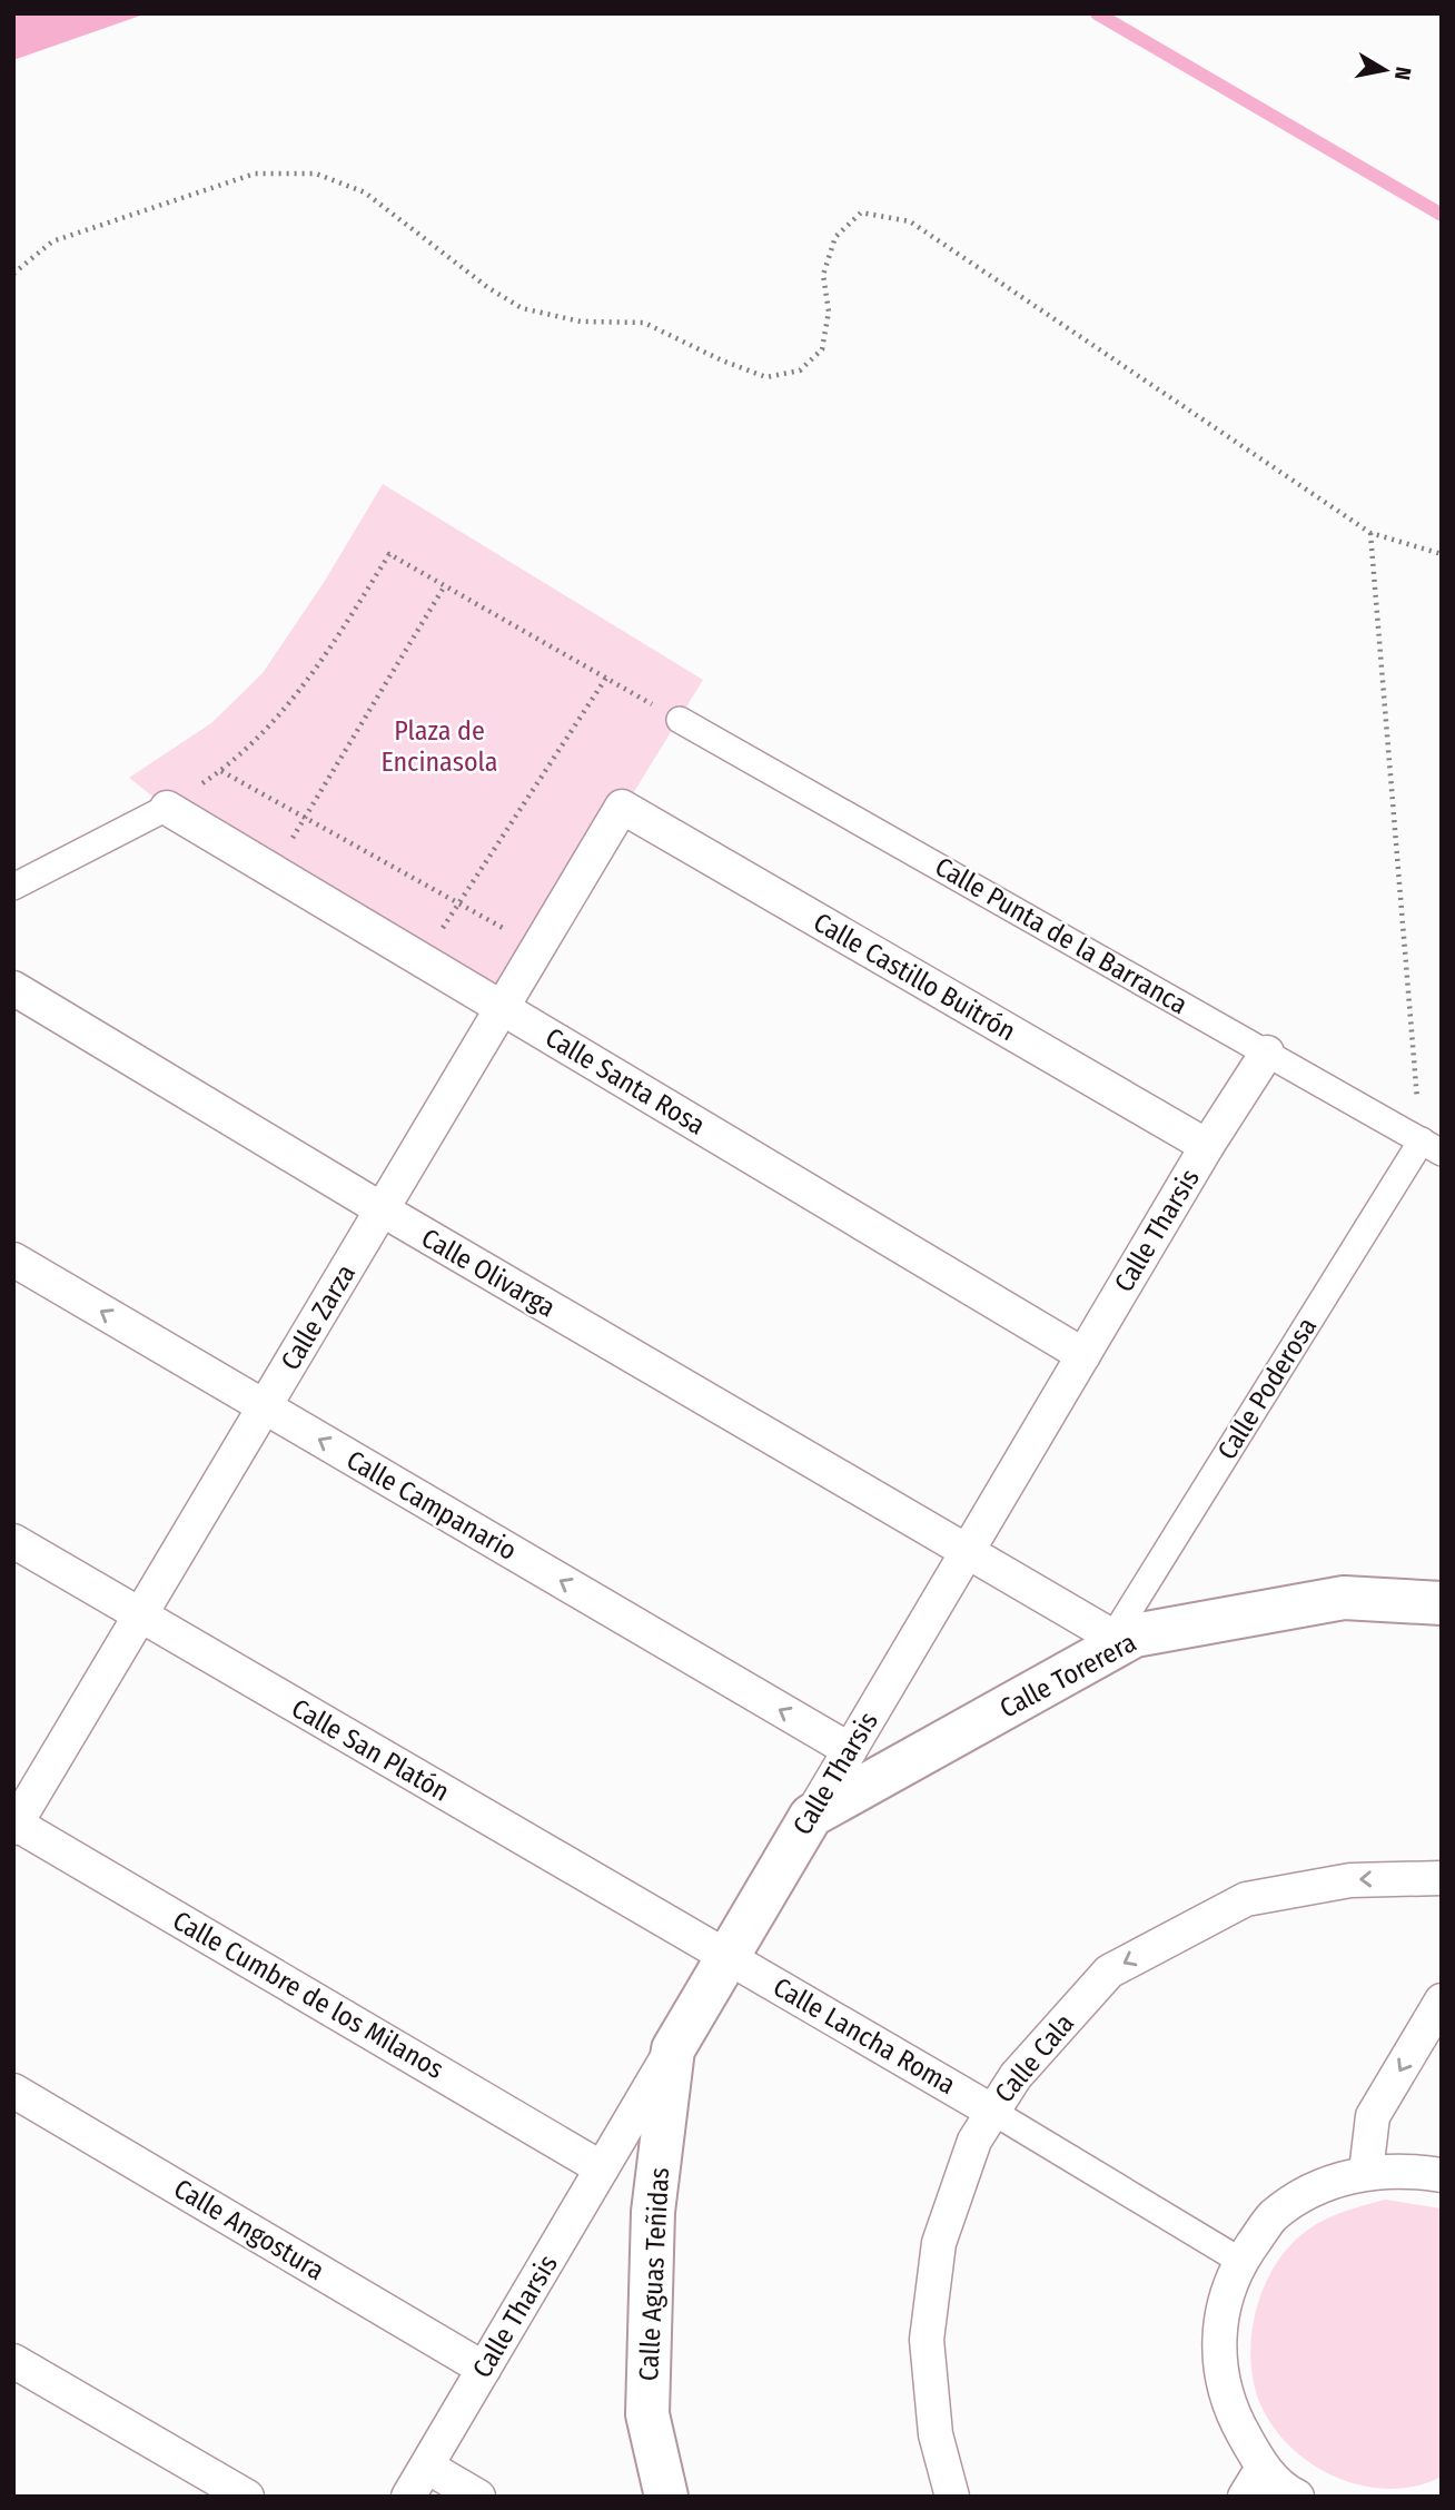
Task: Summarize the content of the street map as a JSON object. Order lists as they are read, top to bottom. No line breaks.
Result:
{"streets":{"street":["Calle Punta de la Barranca","Calle Castillo Buitrón","Calle Santa Rosa","Calle Tharsis","Calle Olivarga","Calle Zarza","Calle Poderosa","Calle Campanario","Calle Torerera","Calle San Platón","Calle Cumbre de los Milanos","Calle Lancha Roma","Calle Cala","Calle Angostura","Calle Aguas Teñidas"]},"crossings":[["Calle Punta de la Barranca","Calle Tharsis"],["Calle Punta de la Barranca","Calle Poderosa"],["Calle Castillo Buitrón","Calle Tharsis"],["Calle Castillo Buitrón","Calle Zarza"],["Calle Santa Rosa","Calle Tharsis"],["Calle Santa Rosa","Calle Zarza"],["Calle Tharsis","Calle Olivarga"],["Calle Tharsis","Calle Campanario"],["Calle Tharsis","Calle Torerera"],["Calle Tharsis","Calle San Platón"],["Calle Tharsis","Calle Cumbre de los Milanos"],["Calle Tharsis","Calle Lancha Roma"],["Calle Tharsis","Calle Angostura"],["Calle Tharsis","Calle Aguas Teñidas"],["Calle Olivarga","Calle Zarza"],["Calle Olivarga","Calle Poderosa"],["Calle Olivarga","Calle Torerera"],["Calle Zarza","Calle Campanario"],["Calle Zarza","Calle San Platón"],["Calle Zarza","Calle Cumbre de los Milanos"],["Calle Poderosa","Calle Torerera"],["Calle San Platón","Calle Lancha Roma"],["Calle Lancha Roma","Calle Cala"]],"one_way":["Calle Campanario","Calle Cala"],"parks":["Plaza de Encinasola"],"north":"right"}
